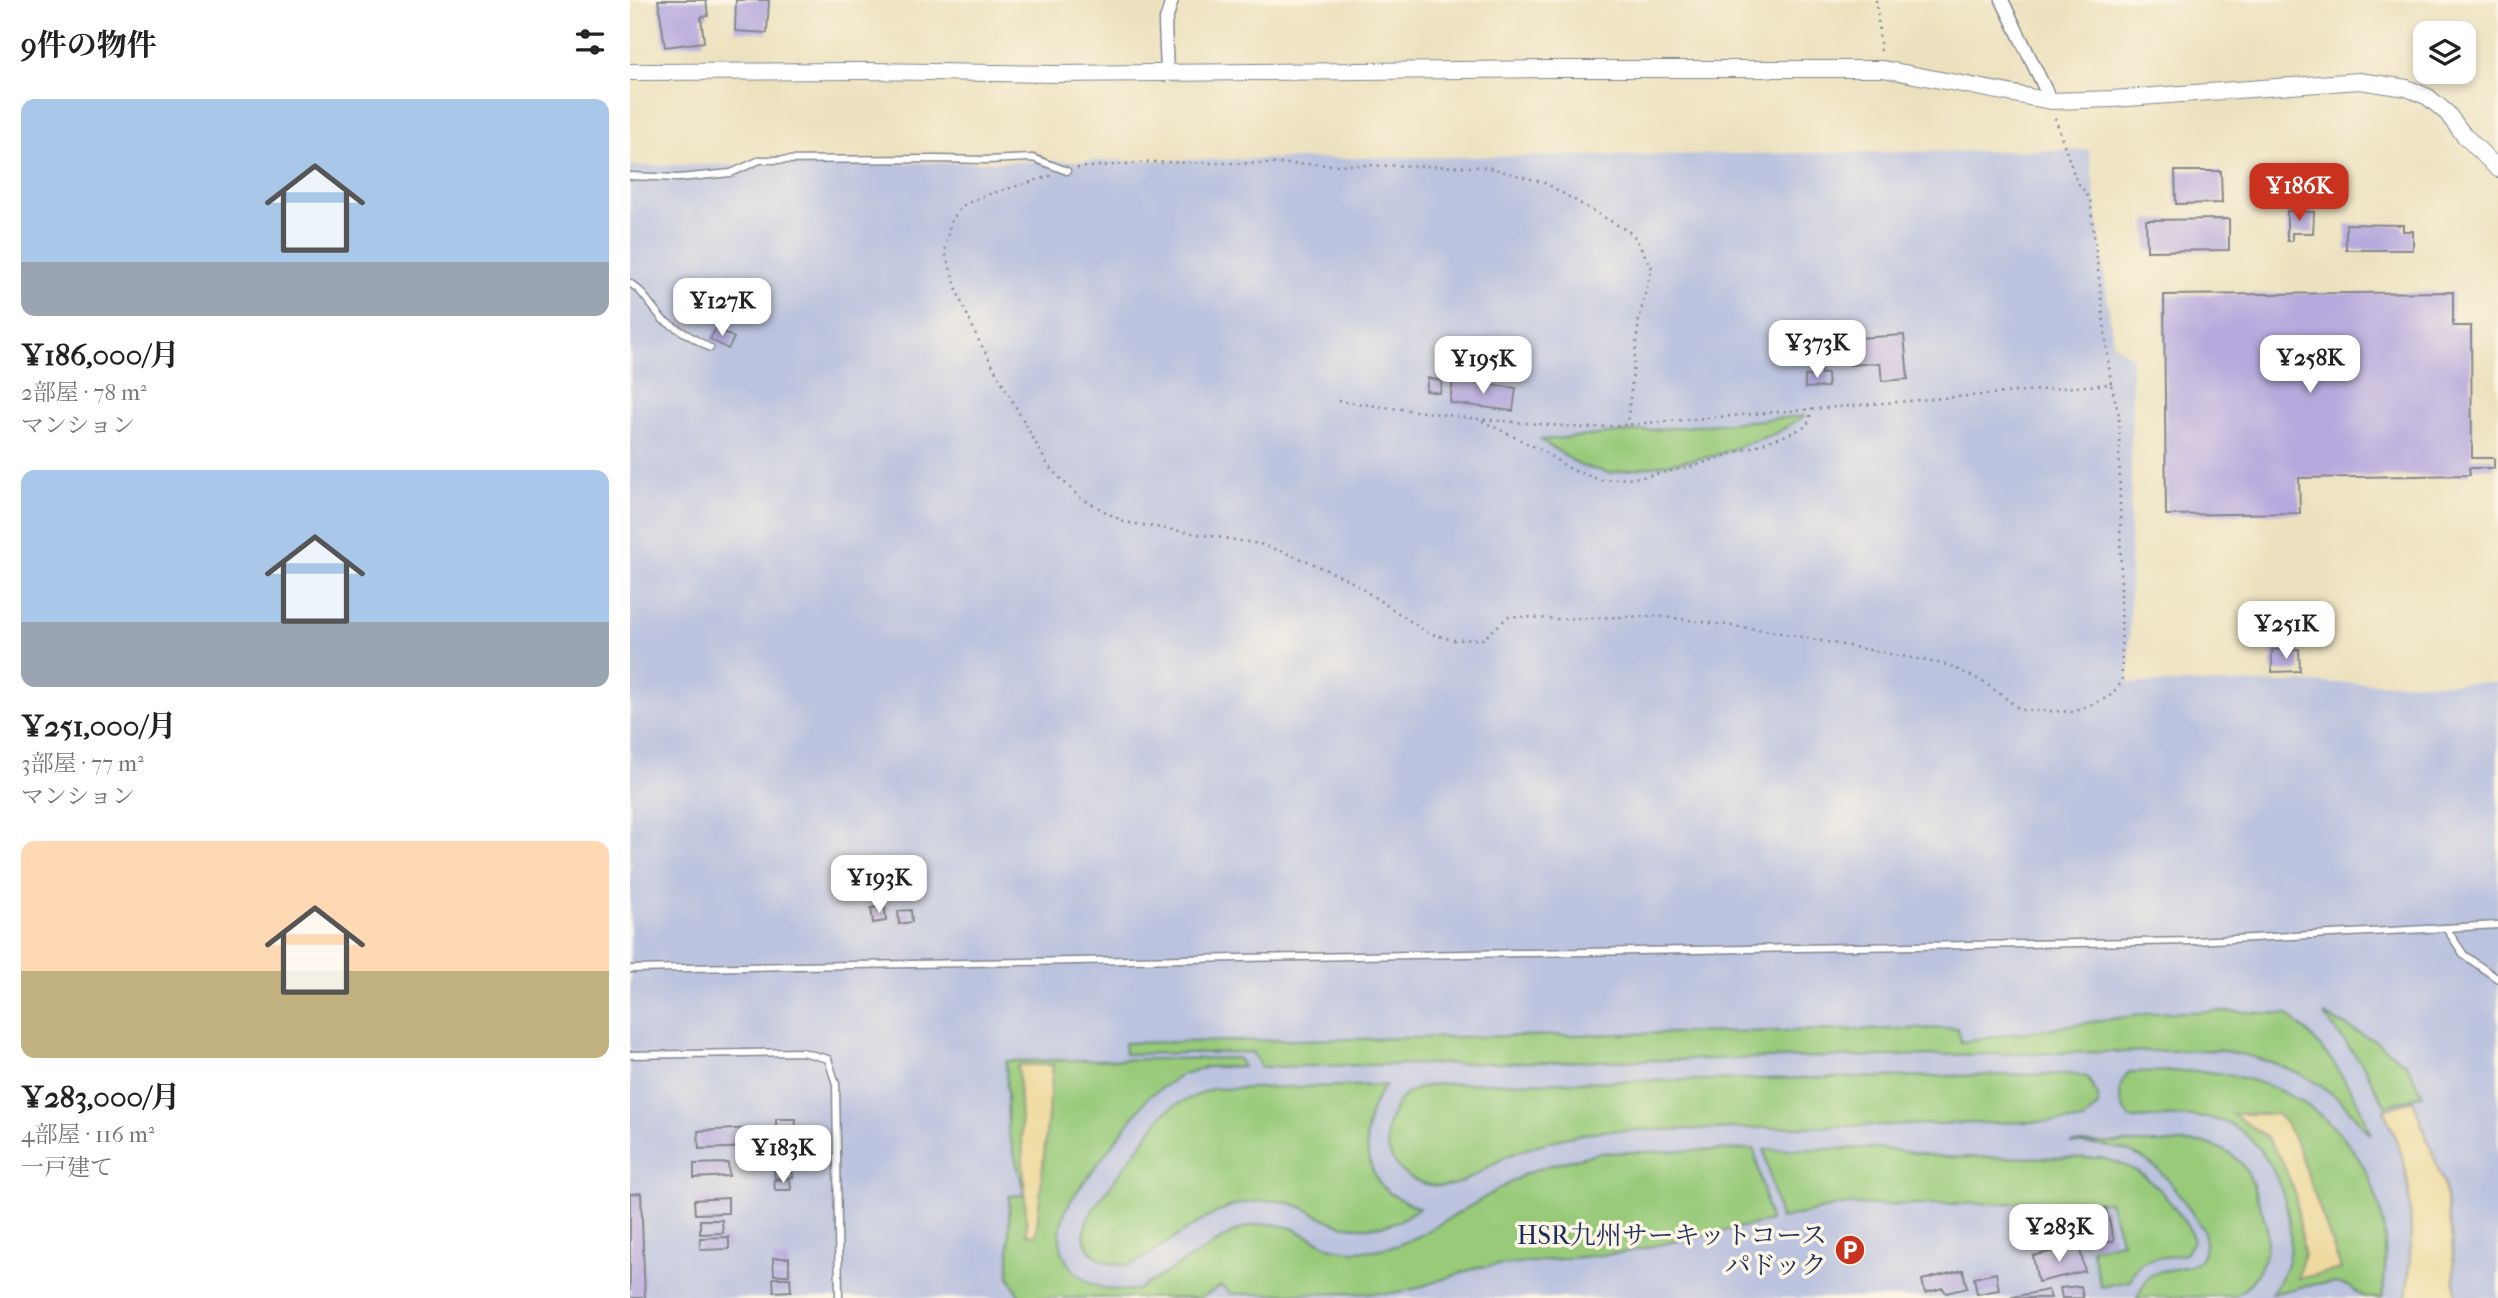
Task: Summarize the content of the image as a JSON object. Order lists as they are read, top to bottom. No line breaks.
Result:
{"places":{"parking":["HSR九州サーキットコース パドック"]},"page":{"heading":"9件の物件","list":[{"name":"¥186,000/月","note":"2部屋 · 78 m² · マンション"},{"name":"¥251,000/月","note":"3部屋 · 77 m² · マンション"},{"name":"¥283,000/月","note":"4部屋 · 116 m² · 一戸建て"}],"price":["¥186K","¥127K","¥373K","¥258K","¥195K","¥251K","¥193K","¥183K","¥283K"]}}
